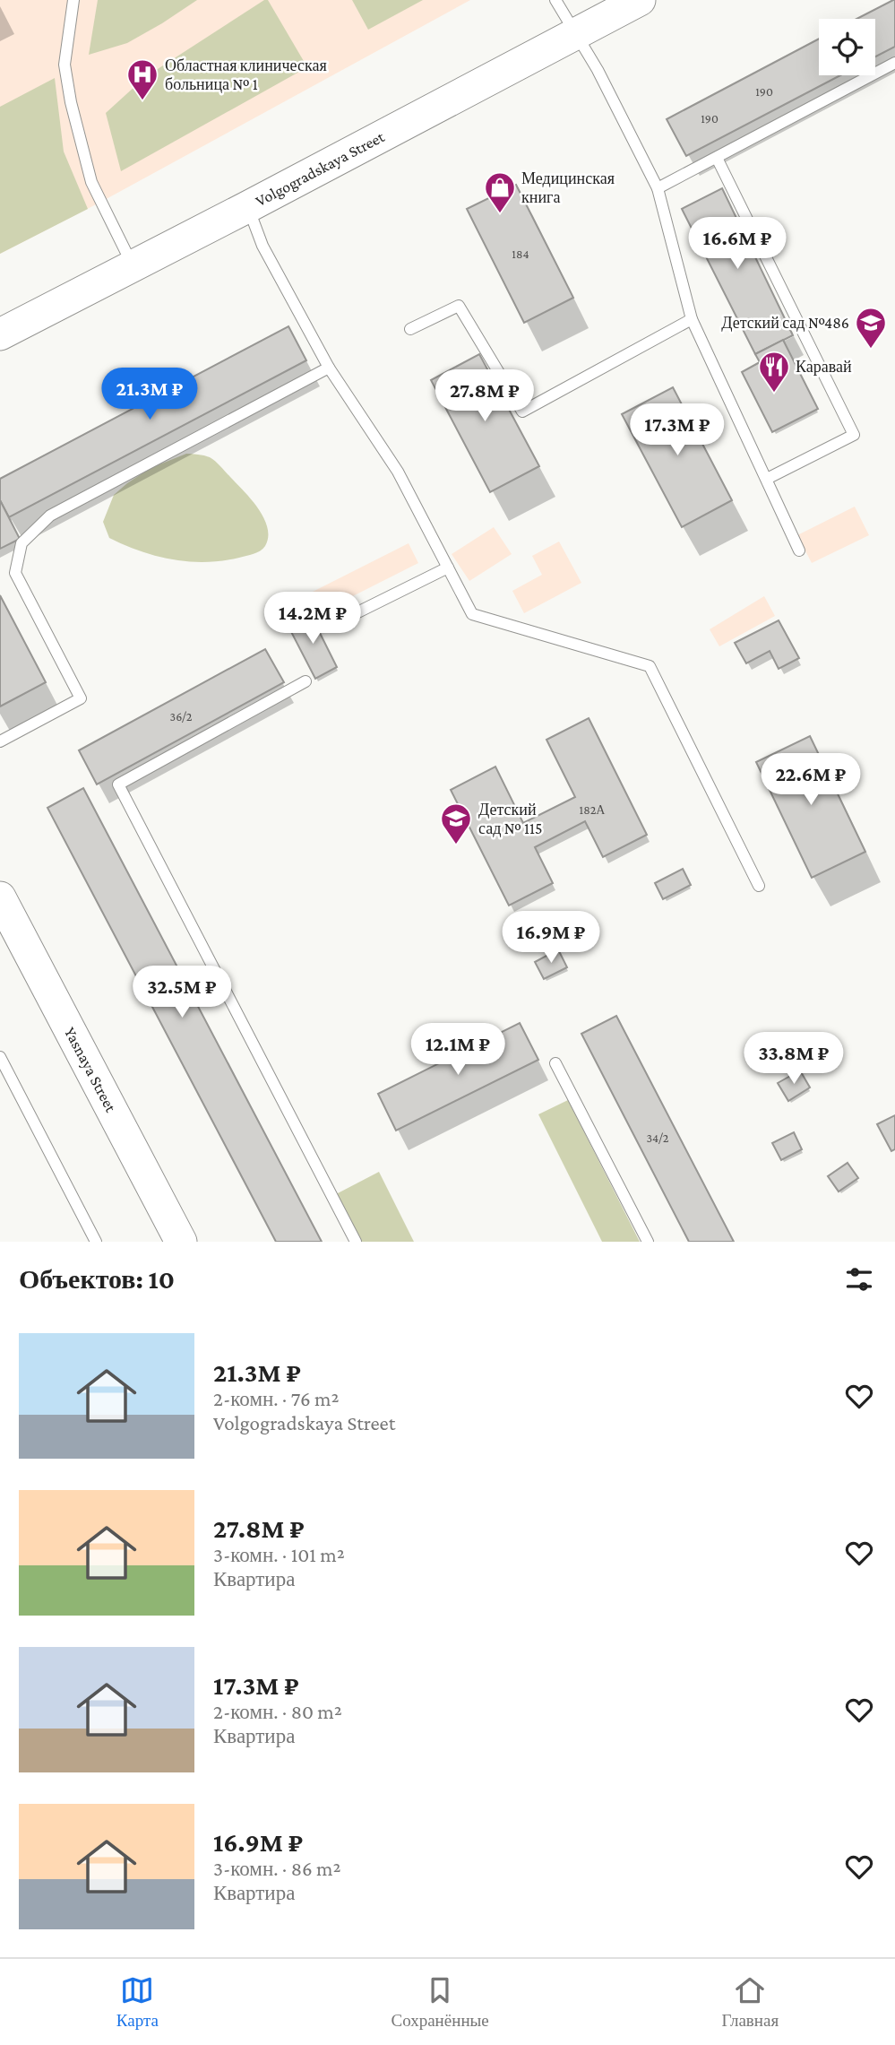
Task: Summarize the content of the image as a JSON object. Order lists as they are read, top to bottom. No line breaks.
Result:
{"streets":{"street":["Volgogradskaya Street","Yasnaya Street"]},"places":{"hospital":["Областная клиническая больница № 1"],"shop":["Медицинская книга"],"school or university":["Детский сад №486","Детский сад № 115"],"restaurant":["Каравай"]},"house_numbers":["190","190","184","36/2","182А","34/2"],"page":{"price":["16.6M ₽","21.3M ₽","27.8M ₽","17.3M ₽","14.2M ₽","22.6M ₽","16.9M ₽","32.5M ₽","12.1M ₽","33.8M ₽"],"heading":"Объектов: 10","list":[{"name":"21.3M ₽","note":"2-комн. · 76 m² · Volgogradskaya Street"},{"name":"27.8M ₽","note":"3-комн. · 101 m² · Квартира"},{"name":"17.3M ₽","note":"2-комн. · 80 m² · Квартира"},{"name":"16.9M ₽","note":"3-комн. · 86 m² · Квартира"}],"tabs":["Карта","Сохранённые","Главная"]}}
